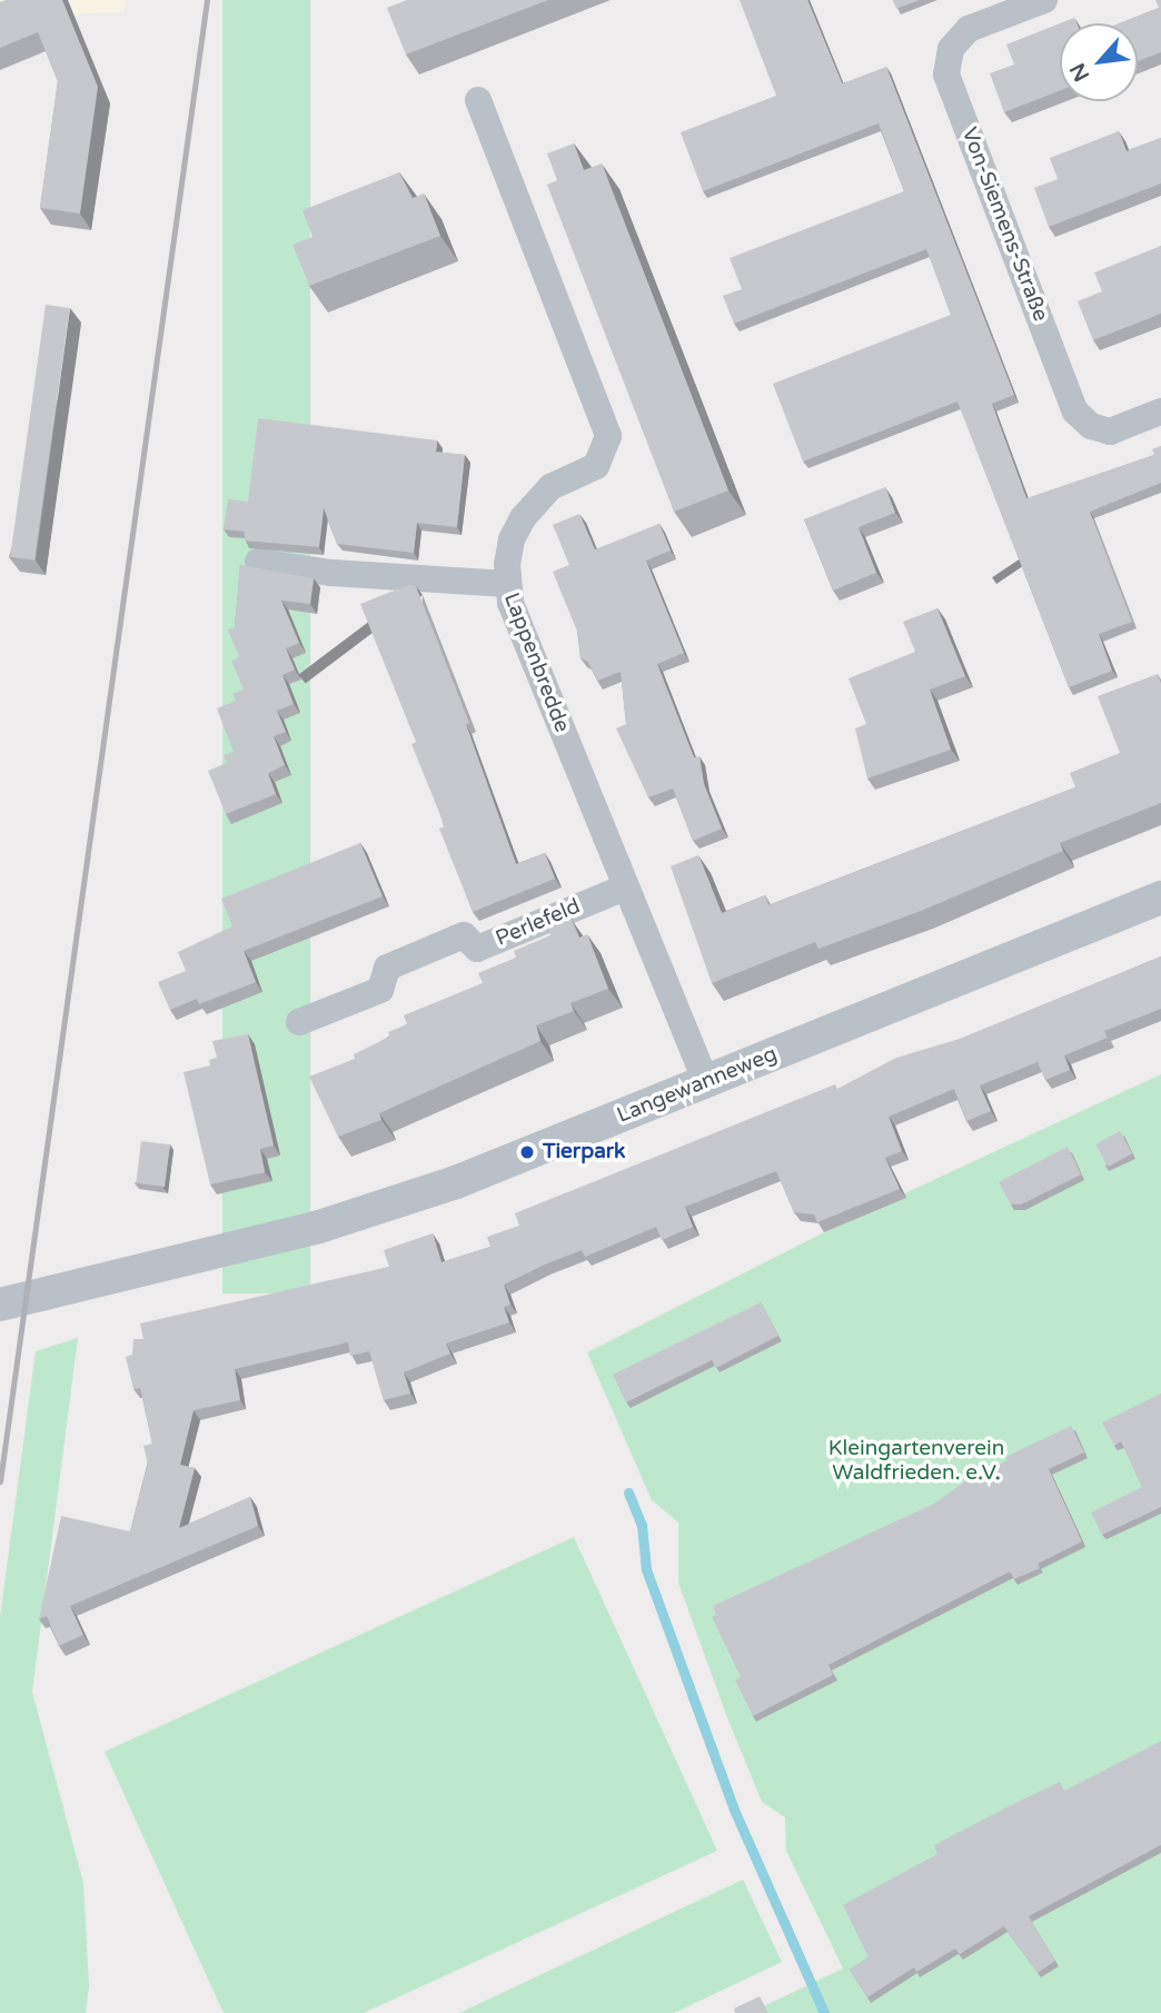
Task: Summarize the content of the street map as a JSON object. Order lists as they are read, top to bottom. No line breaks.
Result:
{"streets":{"street":["Von-Siemens-Straße","Lappenbredde","Perlefeld","Langewanneweg"]},"crossings":[["Lappenbredde","Perlefeld"],["Lappenbredde","Langewanneweg"]],"parks":["Kleingartenverein Waldfrieden. e.V."],"places":["Tierpark"],"north":"bottom left"}
